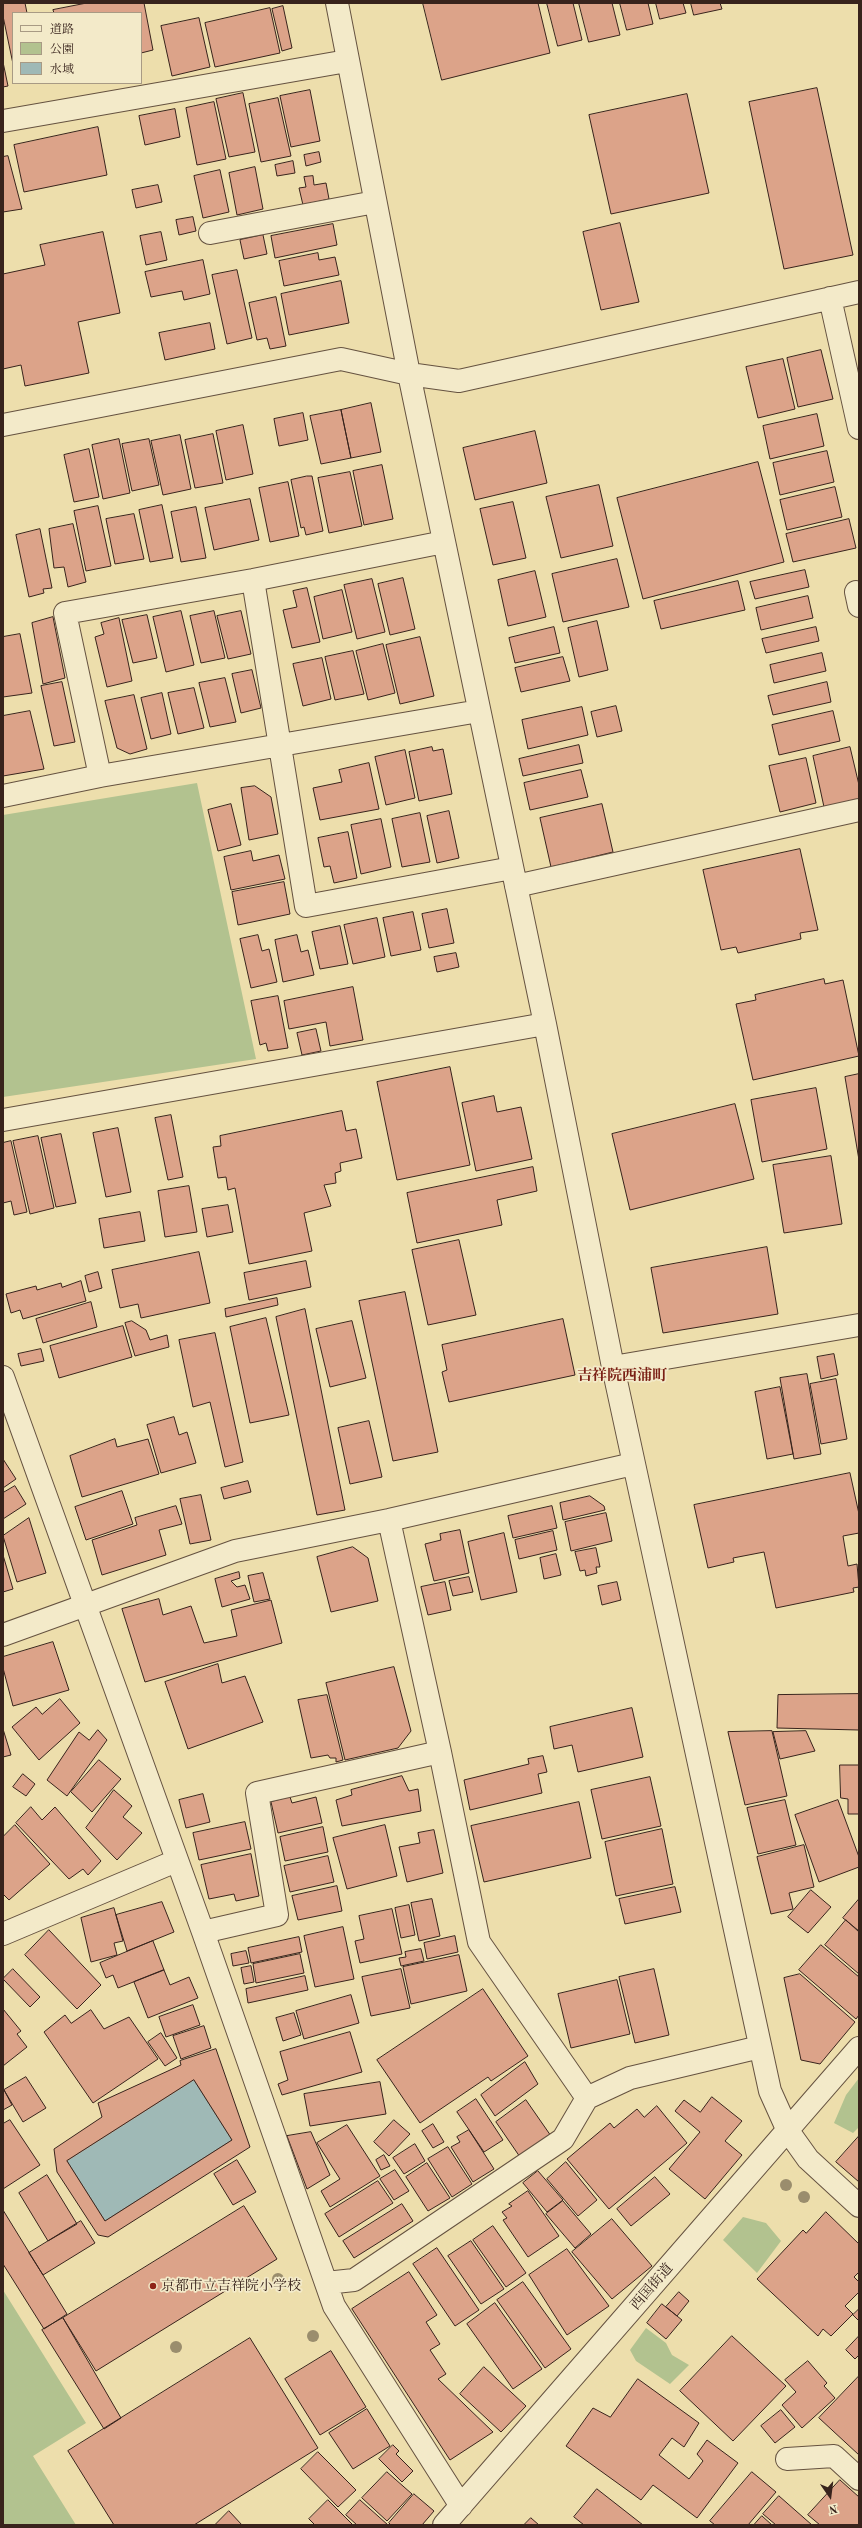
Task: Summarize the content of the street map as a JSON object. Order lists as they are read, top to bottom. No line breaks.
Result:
{"streets":{"street":["西国街道"]},"districts":["吉祥院西浦町"],"places":["京都市立吉祥院小学校"],"legend":["道路","公園","水域"],"north":"bottom"}
